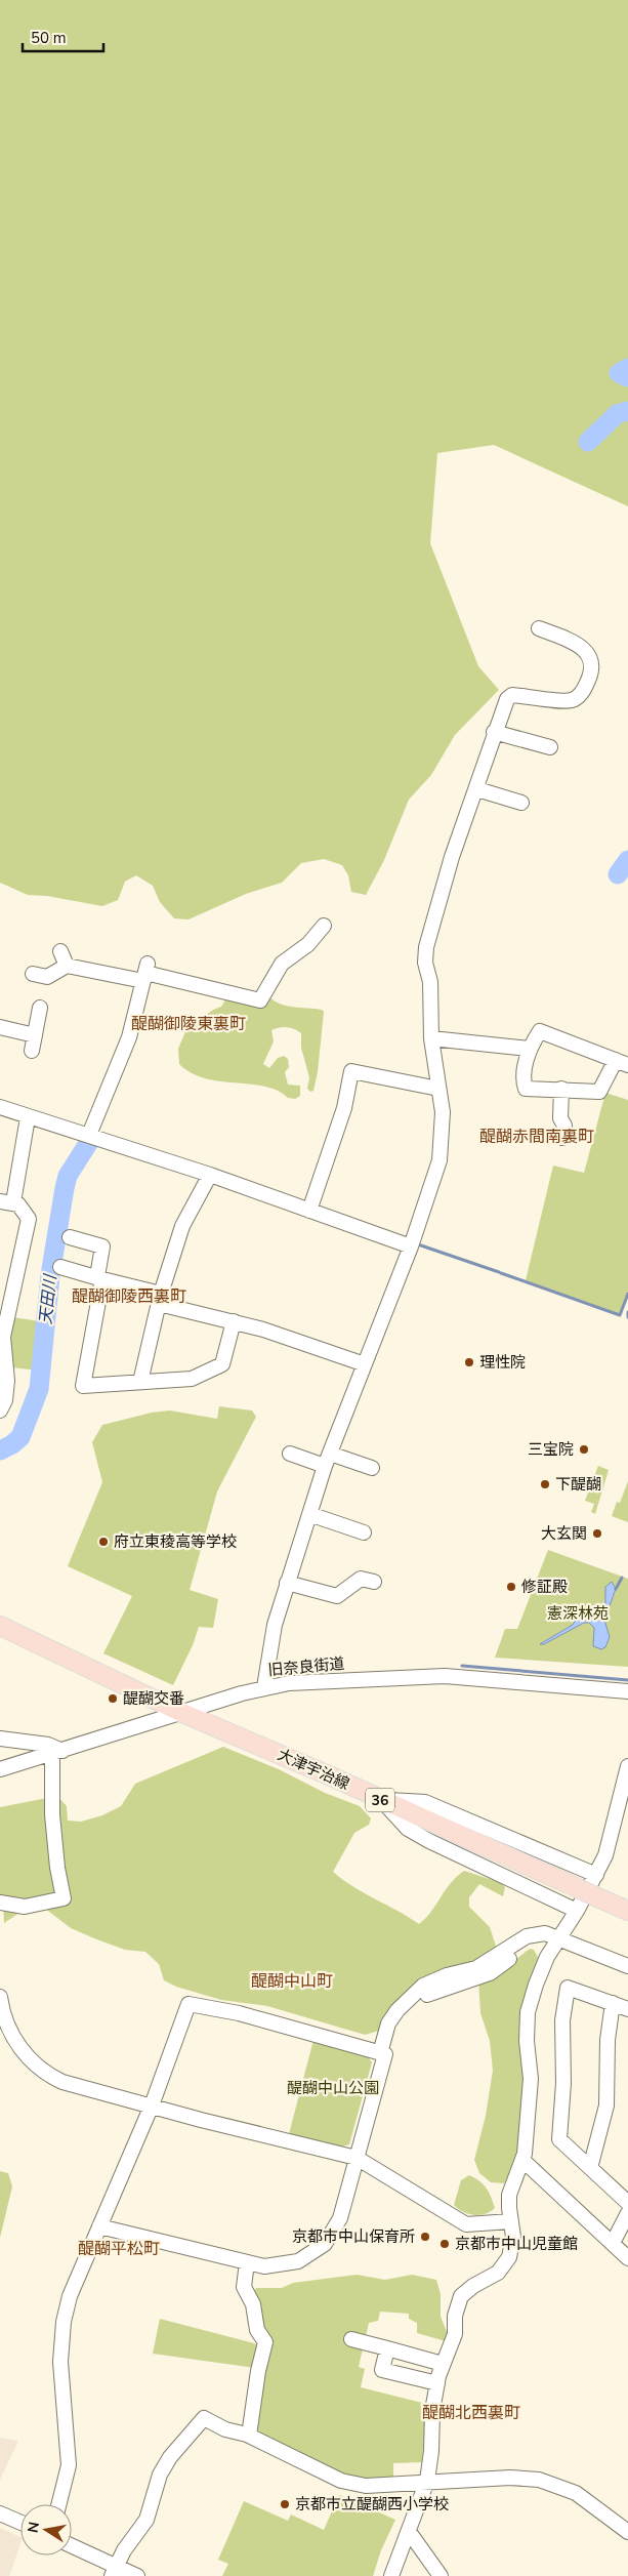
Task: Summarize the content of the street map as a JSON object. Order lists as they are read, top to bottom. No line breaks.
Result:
{"streets":{"main road":["大津宇治線","36"],"street":["旧奈良街道"]},"crossings":[["旧奈良街道","大津宇治線"]],"districts":["醍醐御陵東裏町","醍醐赤間南裏町","醍醐御陵西裏町","醍醐中山町","醍醐平松町","醍醐北西裏町"],"water":["天田川"],"parks":["憲深林苑","醍醐中山公園"],"places":["理性院","三宝院","下醍醐","大玄関","府立東稜高等学校","修証殿","醍醐交番","京都市中山保育所","京都市中山児童館","京都市立醍醐西小学校"],"scale_bar":"50 m","north":"left"}
